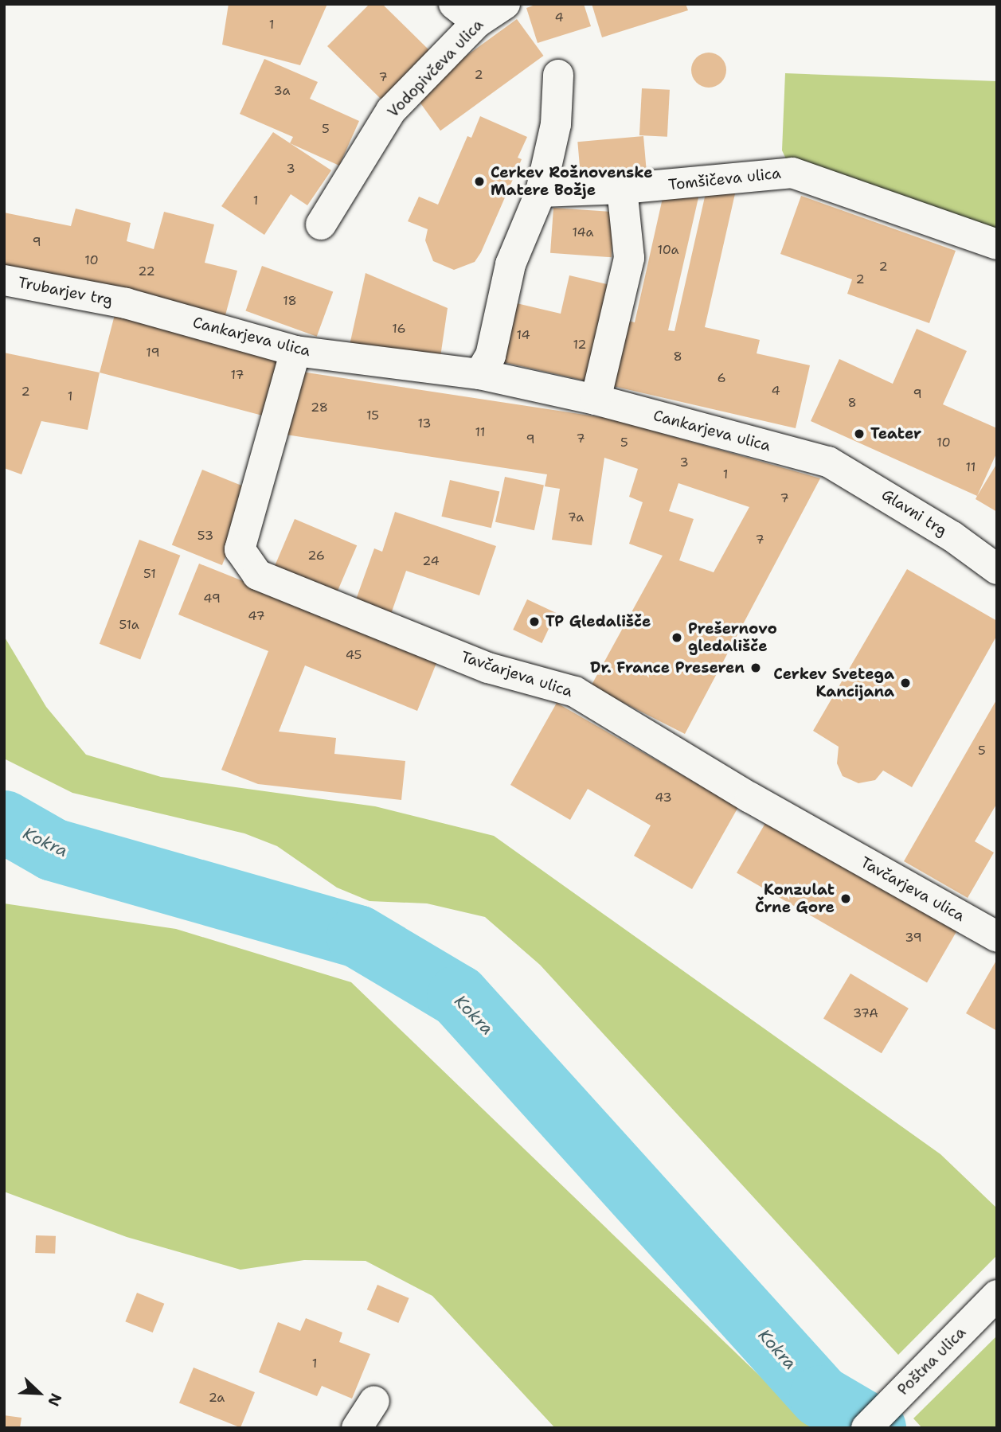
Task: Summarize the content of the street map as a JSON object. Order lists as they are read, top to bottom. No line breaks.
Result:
{"streets":{"street":["Vodopivčeva ulica","Tomšičeva ulica","Trubarjev trg","Cankarjeva ulica","Glavni trg","Tavčarjeva ulica","Poštna ulica"]},"crossings":[["Trubarjev trg","Cankarjeva ulica"],["Cankarjeva ulica","Glavni trg"],["Cankarjeva ulica","Tavčarjeva ulica"]],"water":["Kokra"],"places":["Cerkev Rožnovenske Matere Božje","Teater","TP Gledališče","Prešernovo gledališče","Dr. France Preseren","Cerkev Svetega Kancijana","Konzulat Črne Gore"],"house_numbers":["4","1","2","7","3a","5","3","1","14a","9","10a","10","2","22","2","18","16","14","12","19","8","17","6","4","2","9","1","8","28","15","13","11","7","9","5","10","3","11","1","7","7a","53","7","26","24","51","49","47","51a","45","5","43","39","37A","1","2a"],"north":"bottom right"}
